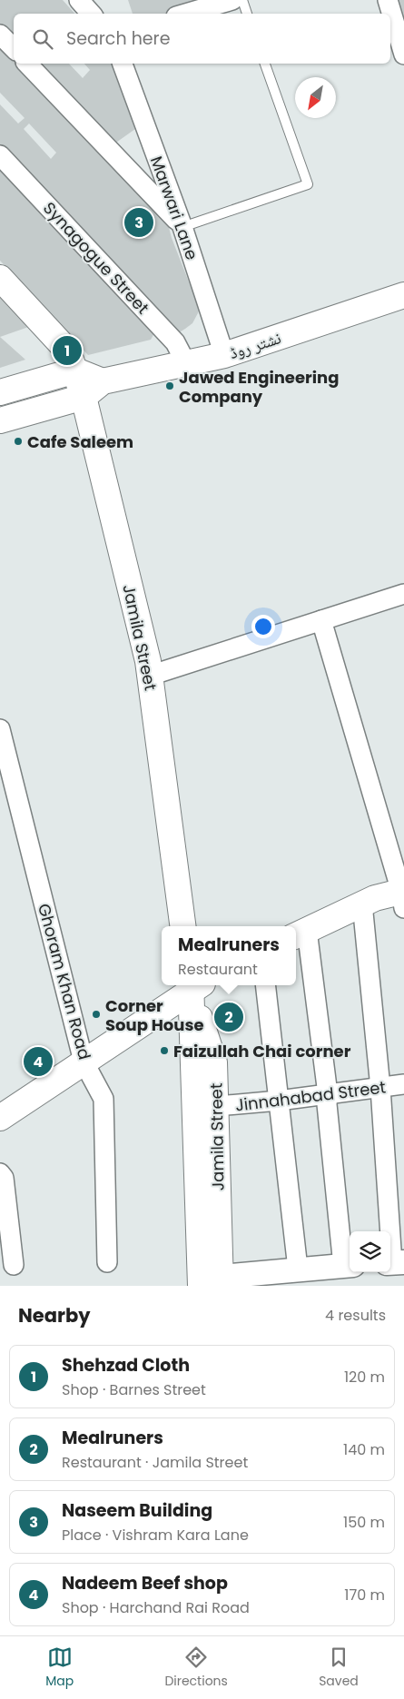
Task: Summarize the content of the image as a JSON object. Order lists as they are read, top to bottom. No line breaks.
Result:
{"streets":{"main road":["نشتر روڈ","Jamila Street"],"street":["Marwari Lane","Synagogue Street","Ghoram Khan Road","Jinnahabad Street"]},"crossings":[["Marwari Lane","نشتر روڈ"],["Synagogue Street","نشتر روڈ"],["نشتر روڈ","Jamila Street"],["Jamila Street","Jinnahabad Street"]],"places":["Jawed Engineering Company","Cafe Saleem","Corner Soup House","Faizullah Chai corner"],"north":"bottom left","page":{"search":"Search here","pins":["3","1","2","4"],"popup":["Mealruners","Restaurant"],"heading":["Nearby","4 results"],"list":[{"mark":"1","name":"Shehzad Cloth","note":"Shop · Barnes Street","value":"120 m"},{"mark":"2","name":"Mealruners","note":"Restaurant · Jamila Street","value":"140 m"},{"mark":"3","name":"Naseem Building","note":"Place · Vishram Kara Lane","value":"150 m"},{"mark":"4","name":"Nadeem Beef shop","note":"Shop · Harchand Rai Road","value":"170 m"}],"nav":["Map","Directions","Saved"]}}
